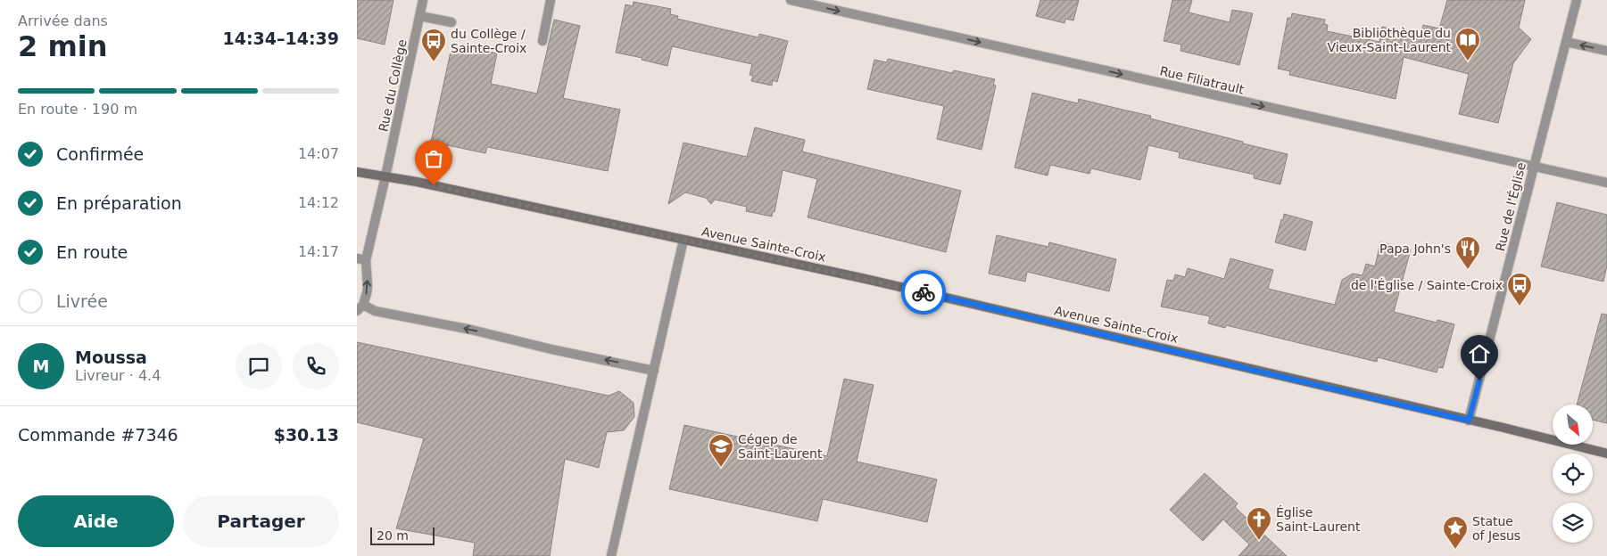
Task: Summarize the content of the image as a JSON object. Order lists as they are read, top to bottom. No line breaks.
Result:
{"streets":{"main road":["Avenue Sainte-Croix"],"street":["Rue Filiatrault","Rue du Collège","Rue de l'Église"]},"crossings":[["Rue Filiatrault","Rue de l'Église"],["Rue du Collège","Avenue Sainte-Croix"],["Rue de l'Église","Avenue Sainte-Croix"]],"one_way":["Rue Filiatrault"],"places":{"library":["Bibliothèque du Vieux-Saint-Laurent"],"bus stop":["du Collège / Sainte-Croix","de l'Église / Sainte-Croix"],"restaurant":["Papa John's"],"school or university":["Cégep de Saint-Laurent"],"church":["Église Saint-Laurent"],"place":["Statue of Jesus"]},"scale_bar":"20 m","north":"bottom right","page":{"heading":["2 min","Arrivée dans","14:34–14:39"],"panel":["Moussa","Livreur · 4.4","Commande #7346","$30.13"],"bar":"En route · 190 m","list":[["Confirmée","14:07"],["En préparation","14:12"],["En route","14:17"],"Livrée"],"round":"M","buttons":["Aide","Partager"],"scale":"20 m"}}
